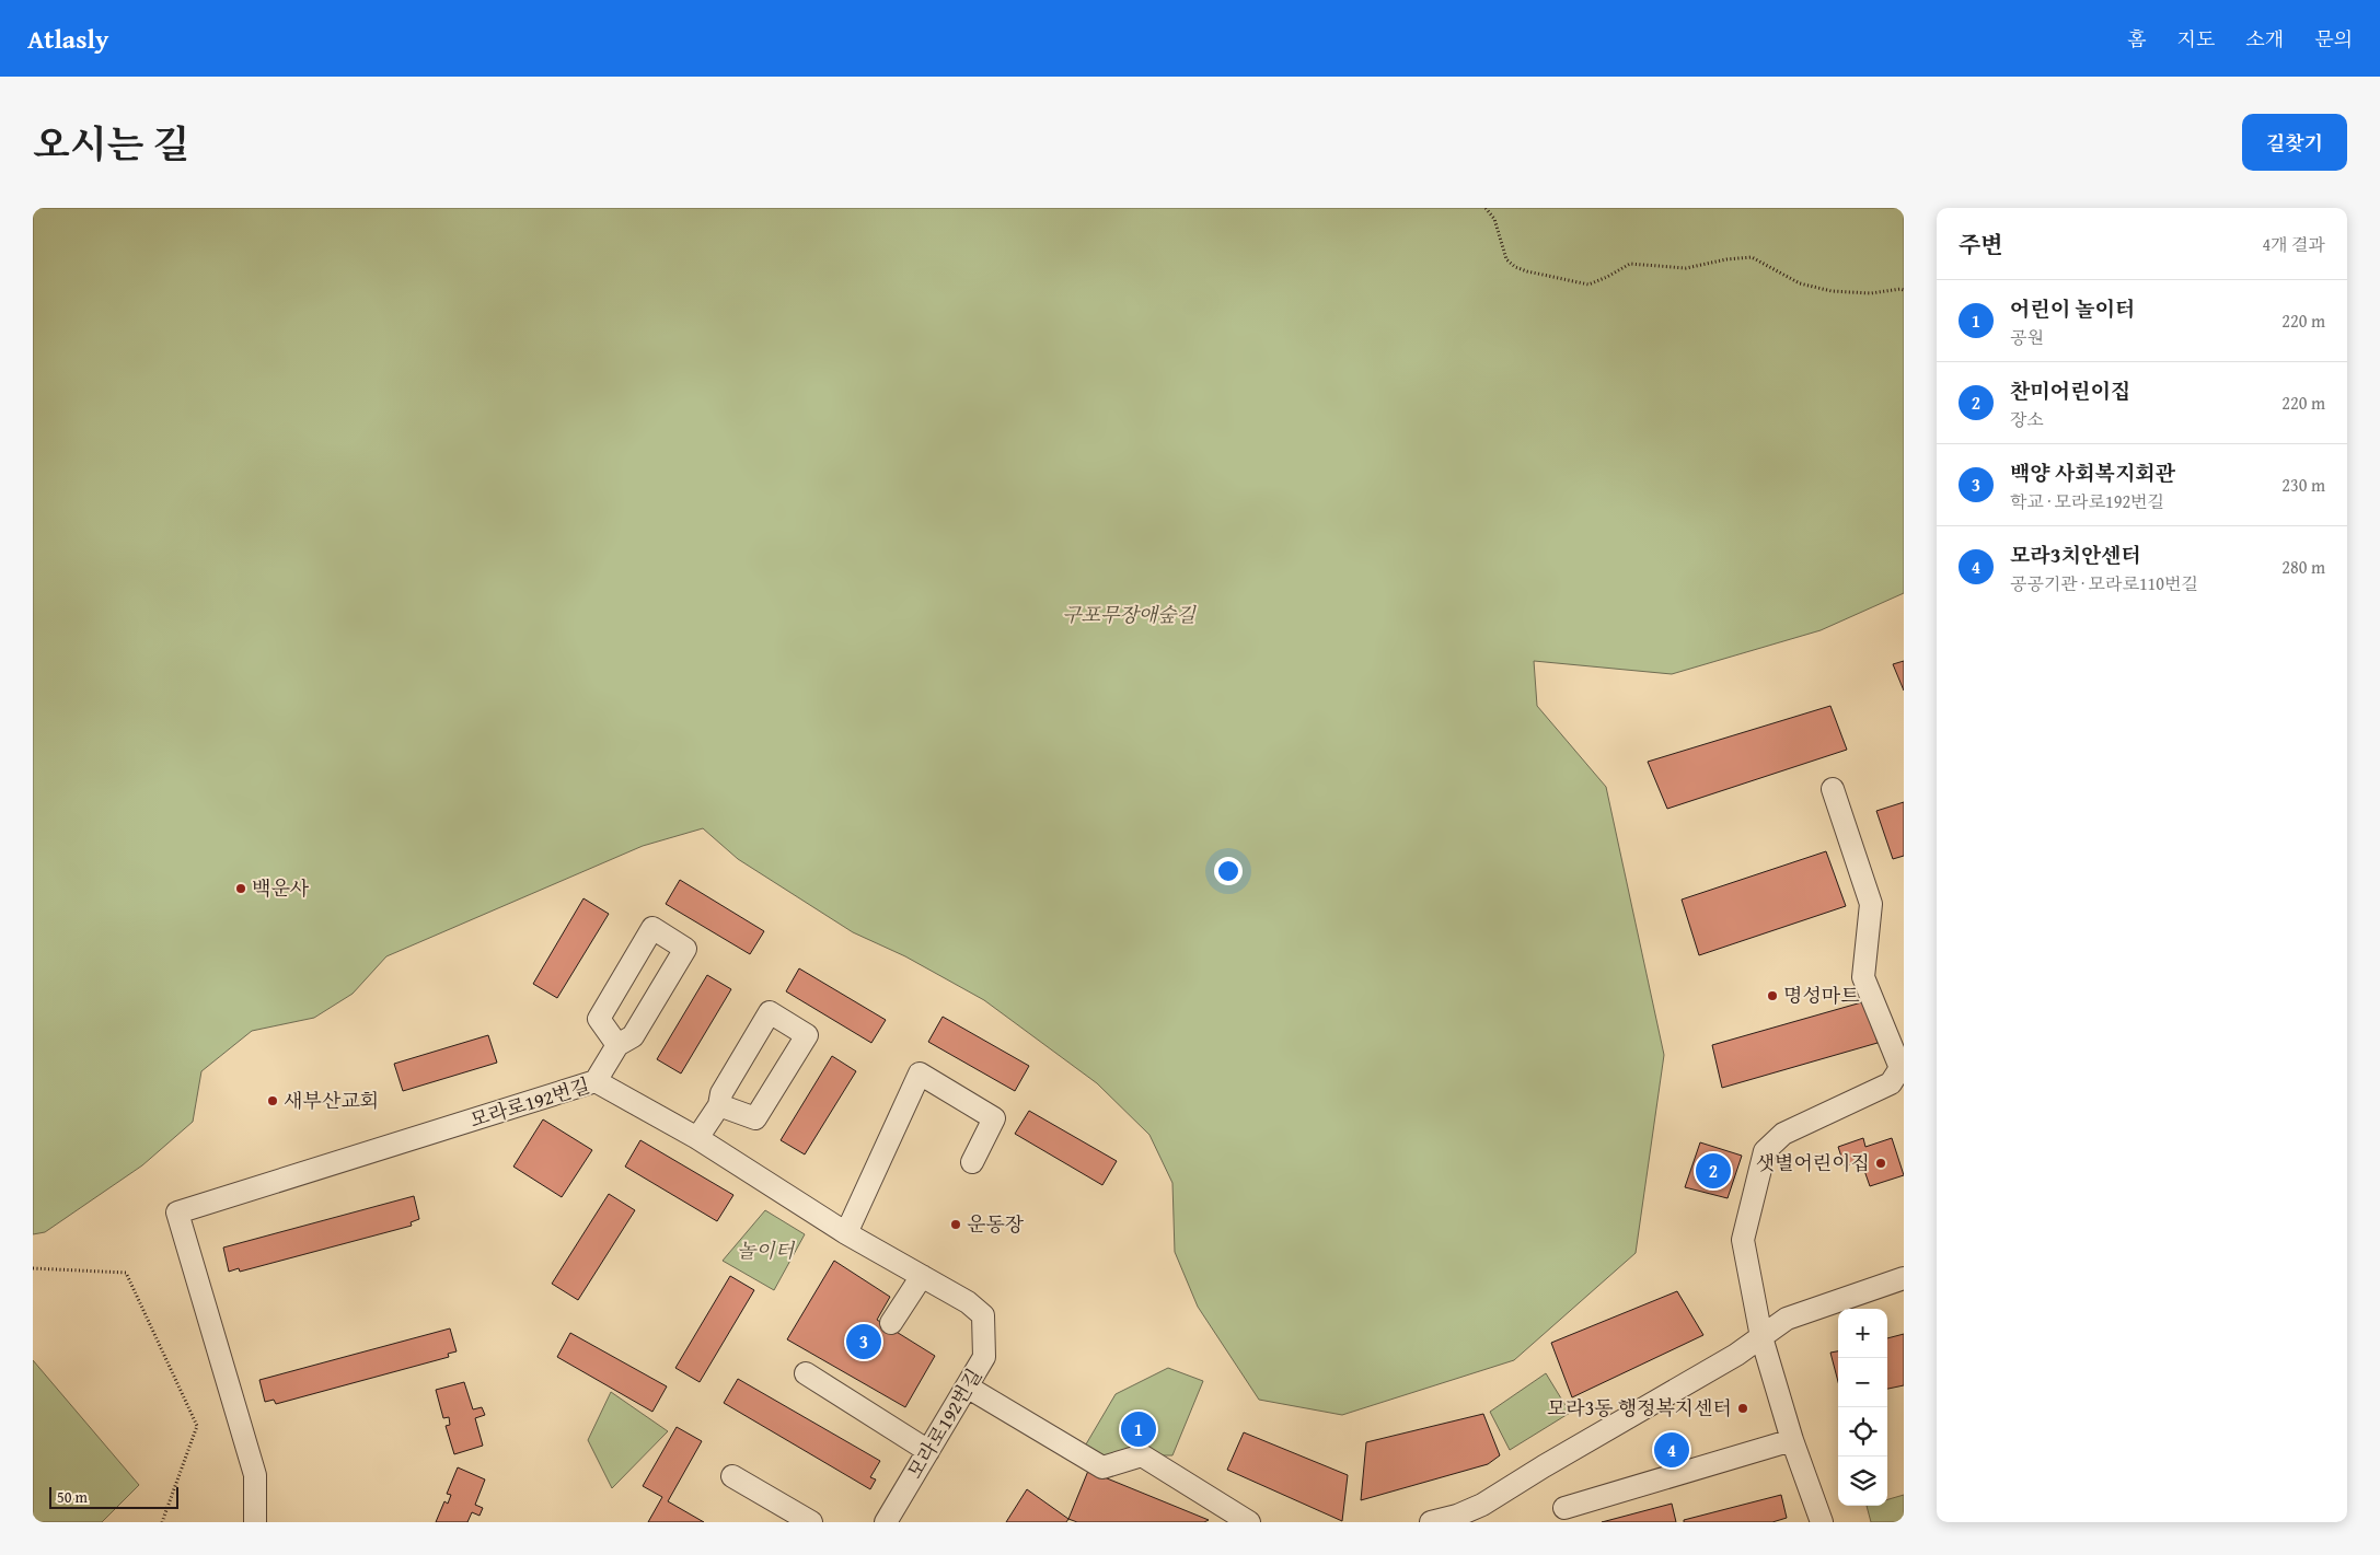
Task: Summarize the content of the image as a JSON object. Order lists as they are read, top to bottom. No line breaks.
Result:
{"streets":{"street":["모라로192번길"]},"parks":["구포무장애숲길","놀이터"],"places":["백운사","명성마트","새부산교회","샛별어린이집","운동장","모라3동 행정복지센터"],"scale_bar":"50 m","page":{"header":"Atlasly","nav":["홈","지도","소개","문의"],"title":"오시는 길","buttons":"길찾기","heading":["주변","4개 결과"],"list":[{"mark":"1","name":"어린이 놀이터","note":"공원","value":"220 m"},{"mark":"2","name":"찬미어린이집","note":"장소","value":"220 m"},{"mark":"3","name":"백양 사회복지회관","note":"학교 · 모라로192번길","value":"230 m"},{"mark":"4","name":"모라3치안센터","note":"공공기관 · 모라로110번길","value":"280 m"}],"pins":["2","3","1","4"],"map_buttons":["+","−"],"scale":"50 m"}}
